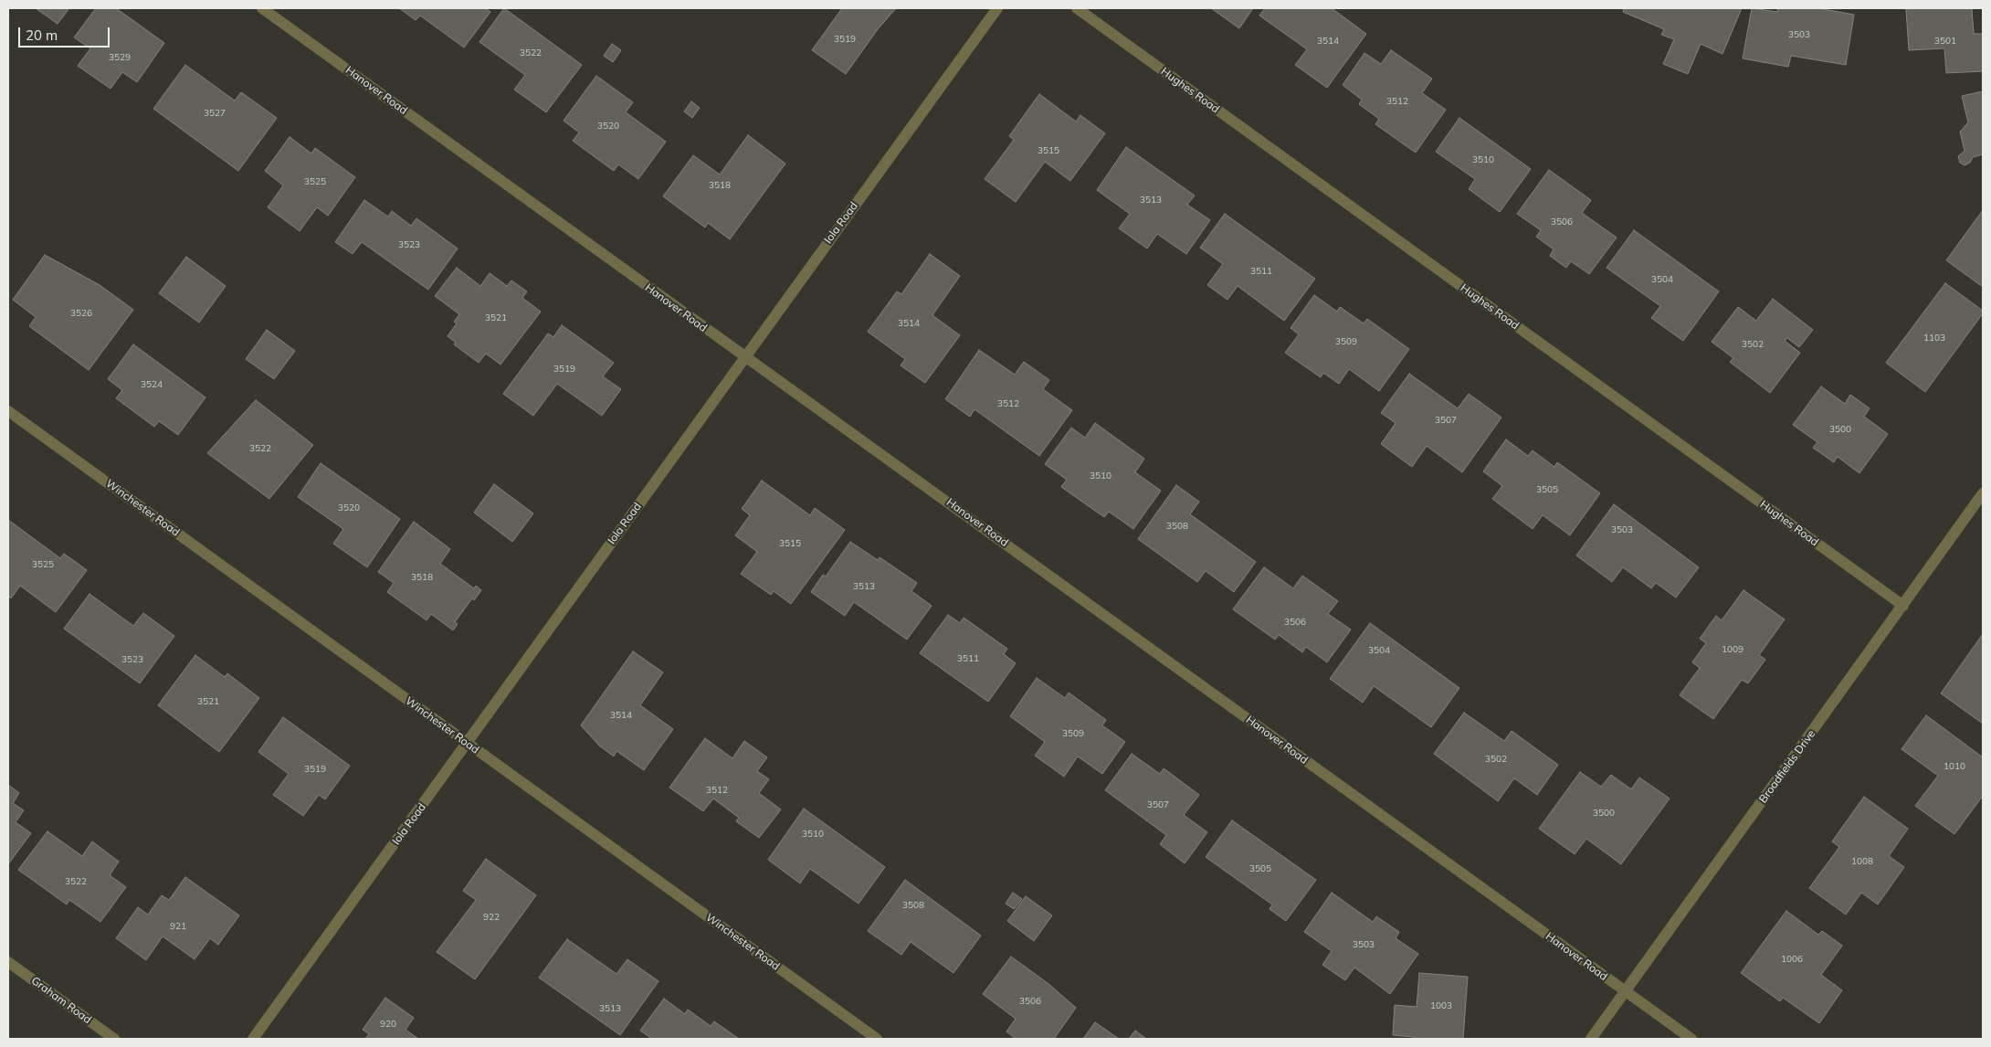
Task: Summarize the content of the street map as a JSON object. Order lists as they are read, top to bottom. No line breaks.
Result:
{"streets":{"street":["Hanover Road","Hughes Road","Iola Road","Winchester Road","Broadfields Drive","Graham Road"]},"crossings":[["Hanover Road","Iola Road"],["Hanover Road","Broadfields Drive"],["Hughes Road","Broadfields Drive"],["Iola Road","Winchester Road"]],"house_numbers":["3503","3519","3514","3501","3522","3529","3512","3527","3520","3515","3510","3525","3518","3513","3506","3523","3511","3504","3526","3521","3514","1103","3509","3502","3519","3524","3512","3507","3500","3522","3510","3505","3520","3508","3503","3515","3525","3518","3513","3506","1009","3504","3511","3523","3521","3514","3509","3502","1010","3519","3512","3507","3500","3510","1008","3505","3522","3508","922","921","3503","1006","3506","1003","3513","920"],"scale_bar":"20 m"}
